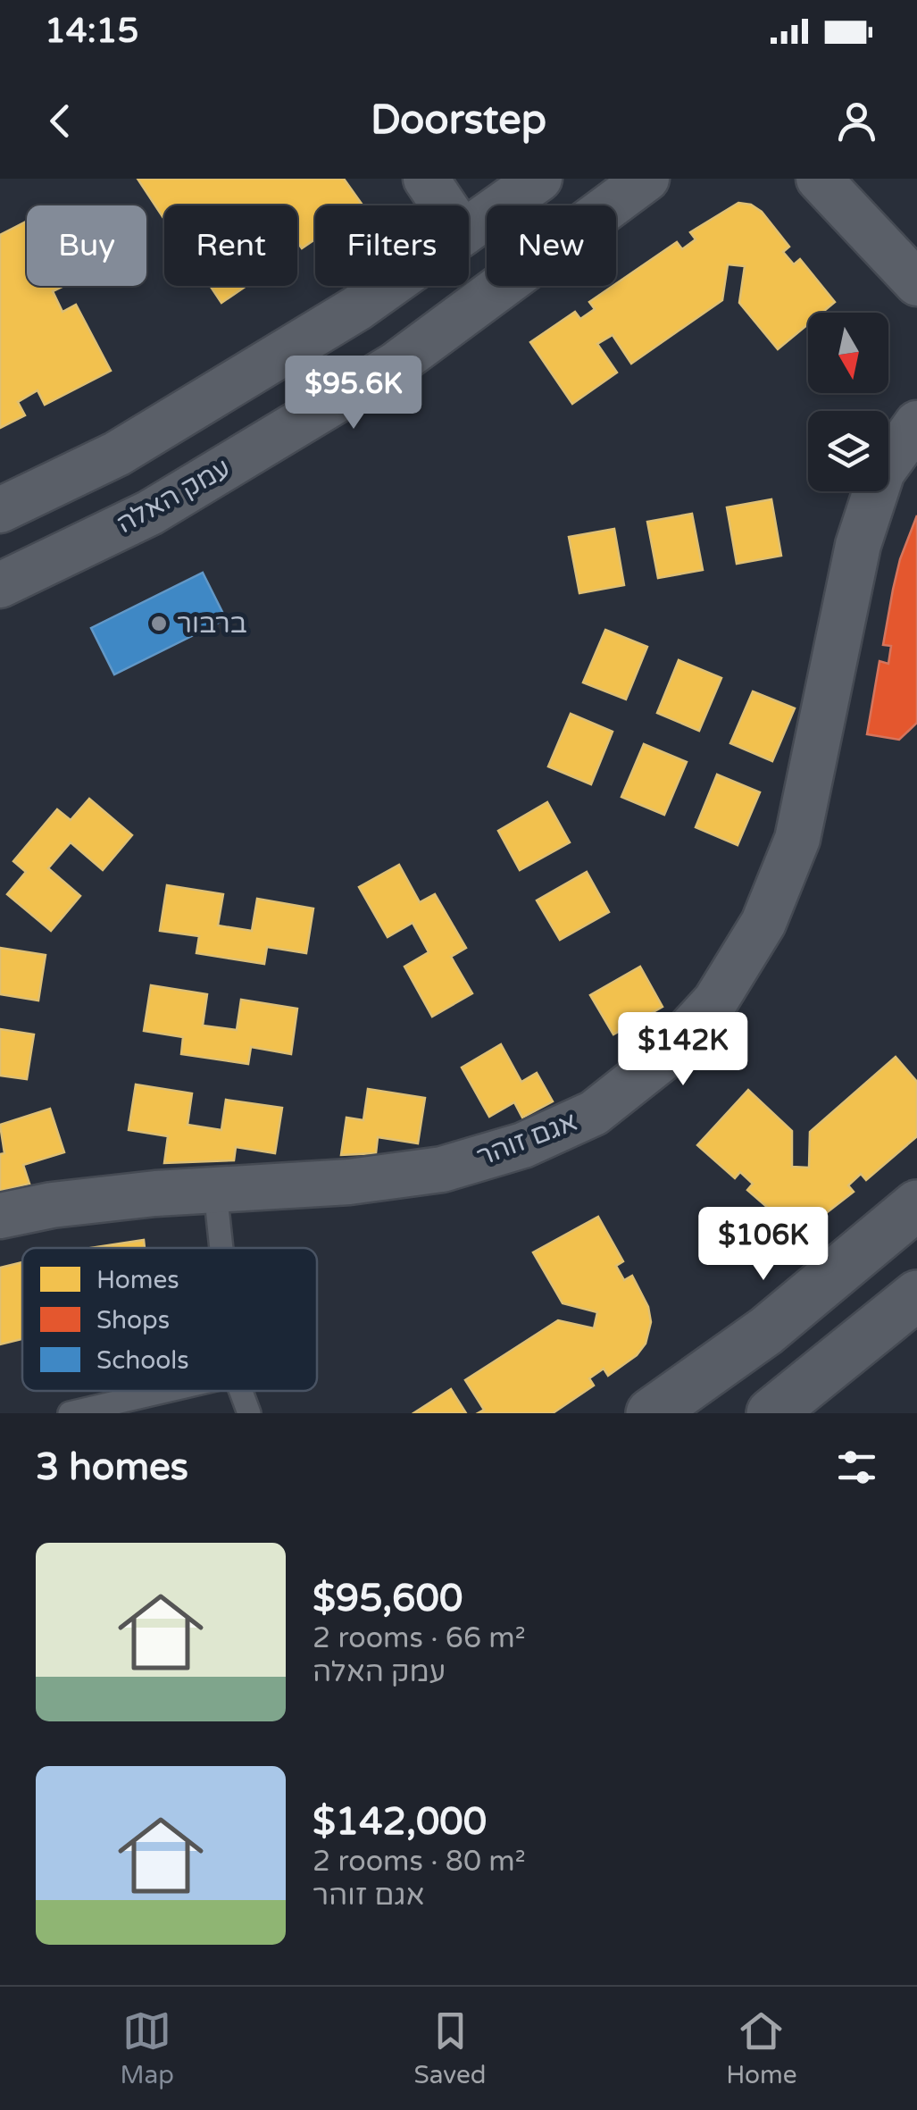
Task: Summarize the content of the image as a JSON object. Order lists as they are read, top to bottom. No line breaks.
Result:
{"streets":{"street":["עמק האלה","אגם זוהר"]},"places":["ברבור"],"legend":["Homes","Shops","Schools"],"north":"bottom","page":{"status":"14:15","header":"Doorstep","chip":["Buy","Rent","Filters","New"],"price":["$95.6K","$142K","$106K"],"heading":"3 homes","list":[{"name":"$95,600","note":"2 rooms · 66 m² · עמק האלה"},{"name":"$142,000","note":"2 rooms · 80 m² · אגם זוהר"}],"tabs":["Map","Saved","Home"]}}
